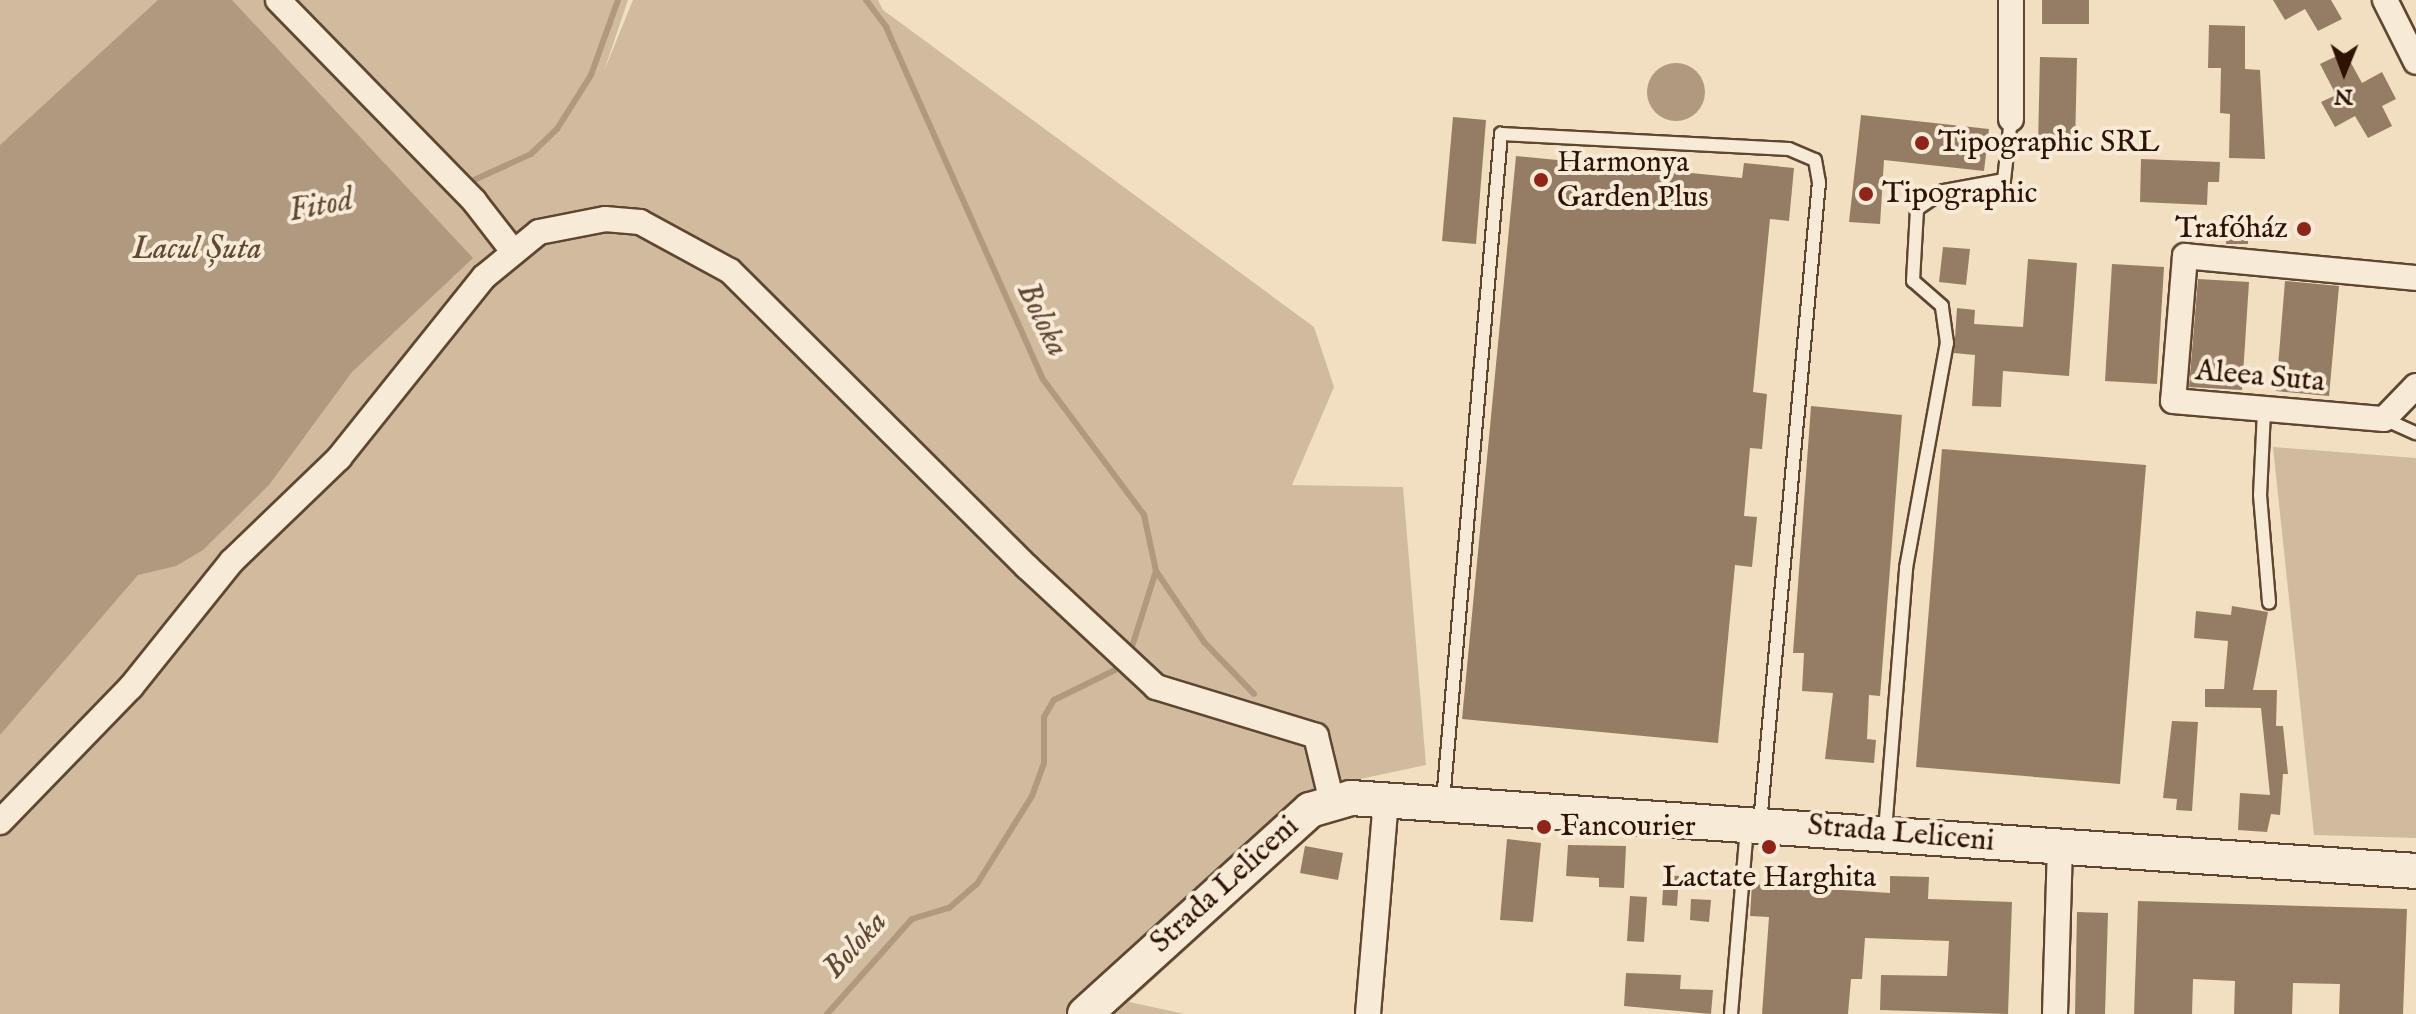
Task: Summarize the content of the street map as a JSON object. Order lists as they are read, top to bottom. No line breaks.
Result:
{"streets":{"main road":["Strada Leliceni"],"street":["Aleea Suta"]},"water":["Fitod","Lacul Șuta","Boloka"],"places":["Tipographic SRL","Harmonya Garden Plus","Tipographic","Trafóház","Fancourier","Lactate Harghita"],"north":"bottom"}
